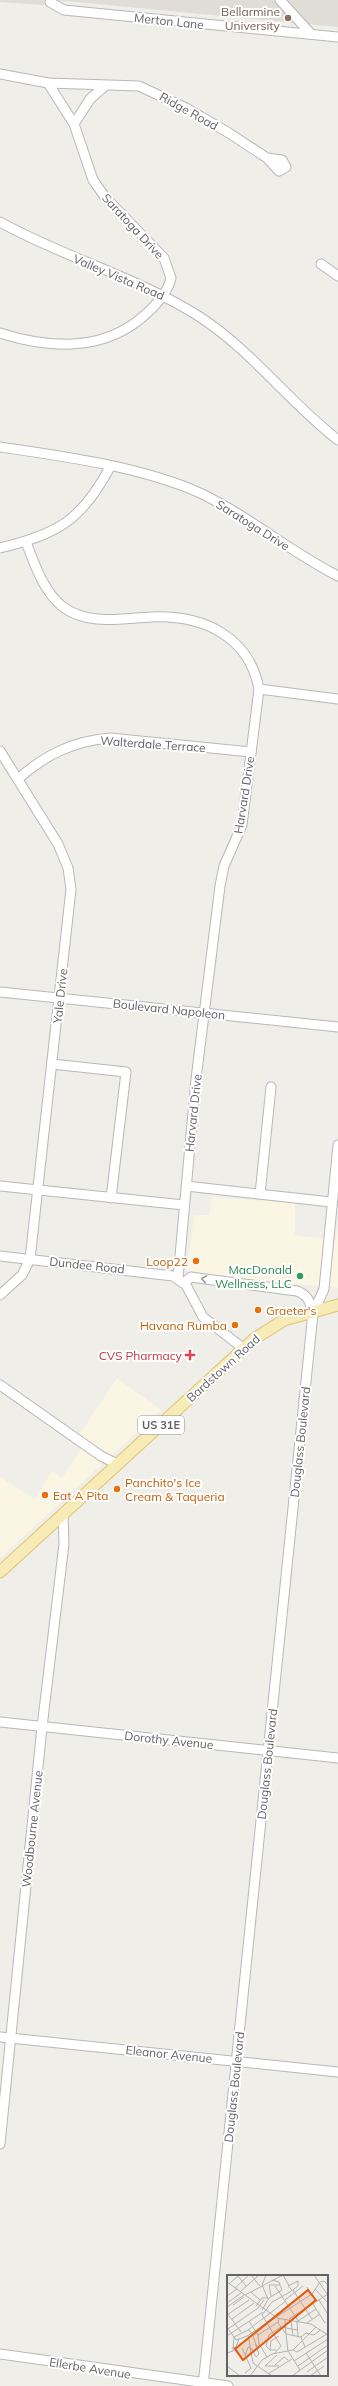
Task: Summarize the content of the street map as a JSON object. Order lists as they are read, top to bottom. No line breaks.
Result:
{"streets":{"main road":["Bardstown Road","US 31E"],"street":["Merton Lane","Ridge Road","Saratoga Drive","Valley Vista Road","Walterdale Terrace","Harvard Drive","Yale Drive","Boulevard Napoleon","Dundee Road","Douglass Boulevard","Dorothy Avenue","Woodbourne Avenue","Eleanor Avenue","Ellerbe Avenue"]},"crossings":[["Ridge Road","Saratoga Drive"],["Saratoga Drive","Valley Vista Road"],["Walterdale Terrace","Harvard Drive"],["Walterdale Terrace","Yale Drive"],["Harvard Drive","Boulevard Napoleon"],["Harvard Drive","Dundee Road"],["Yale Drive","Boulevard Napoleon"],["Yale Drive","Dundee Road"],["Dundee Road","Bardstown Road"],["Dundee Road","Douglass Boulevard"],["Bardstown Road","Douglass Boulevard"],["Bardstown Road","Woodbourne Avenue"],["Douglass Boulevard","Dorothy Avenue"],["Douglass Boulevard","Eleanor Avenue"],["Douglass Boulevard","Ellerbe Avenue"],["Dorothy Avenue","Woodbourne Avenue"],["Woodbourne Avenue","Eleanor Avenue"]],"one_way":["Dundee Road"],"places":{"other":["Bellarmine University","Loop22","MacDonald Wellness, LLC","Graeter's","Havana Rumba","Panchito's Ice Cream & Taqueria","Eat A Pita"],"health":["CVS Pharmacy"]}}
